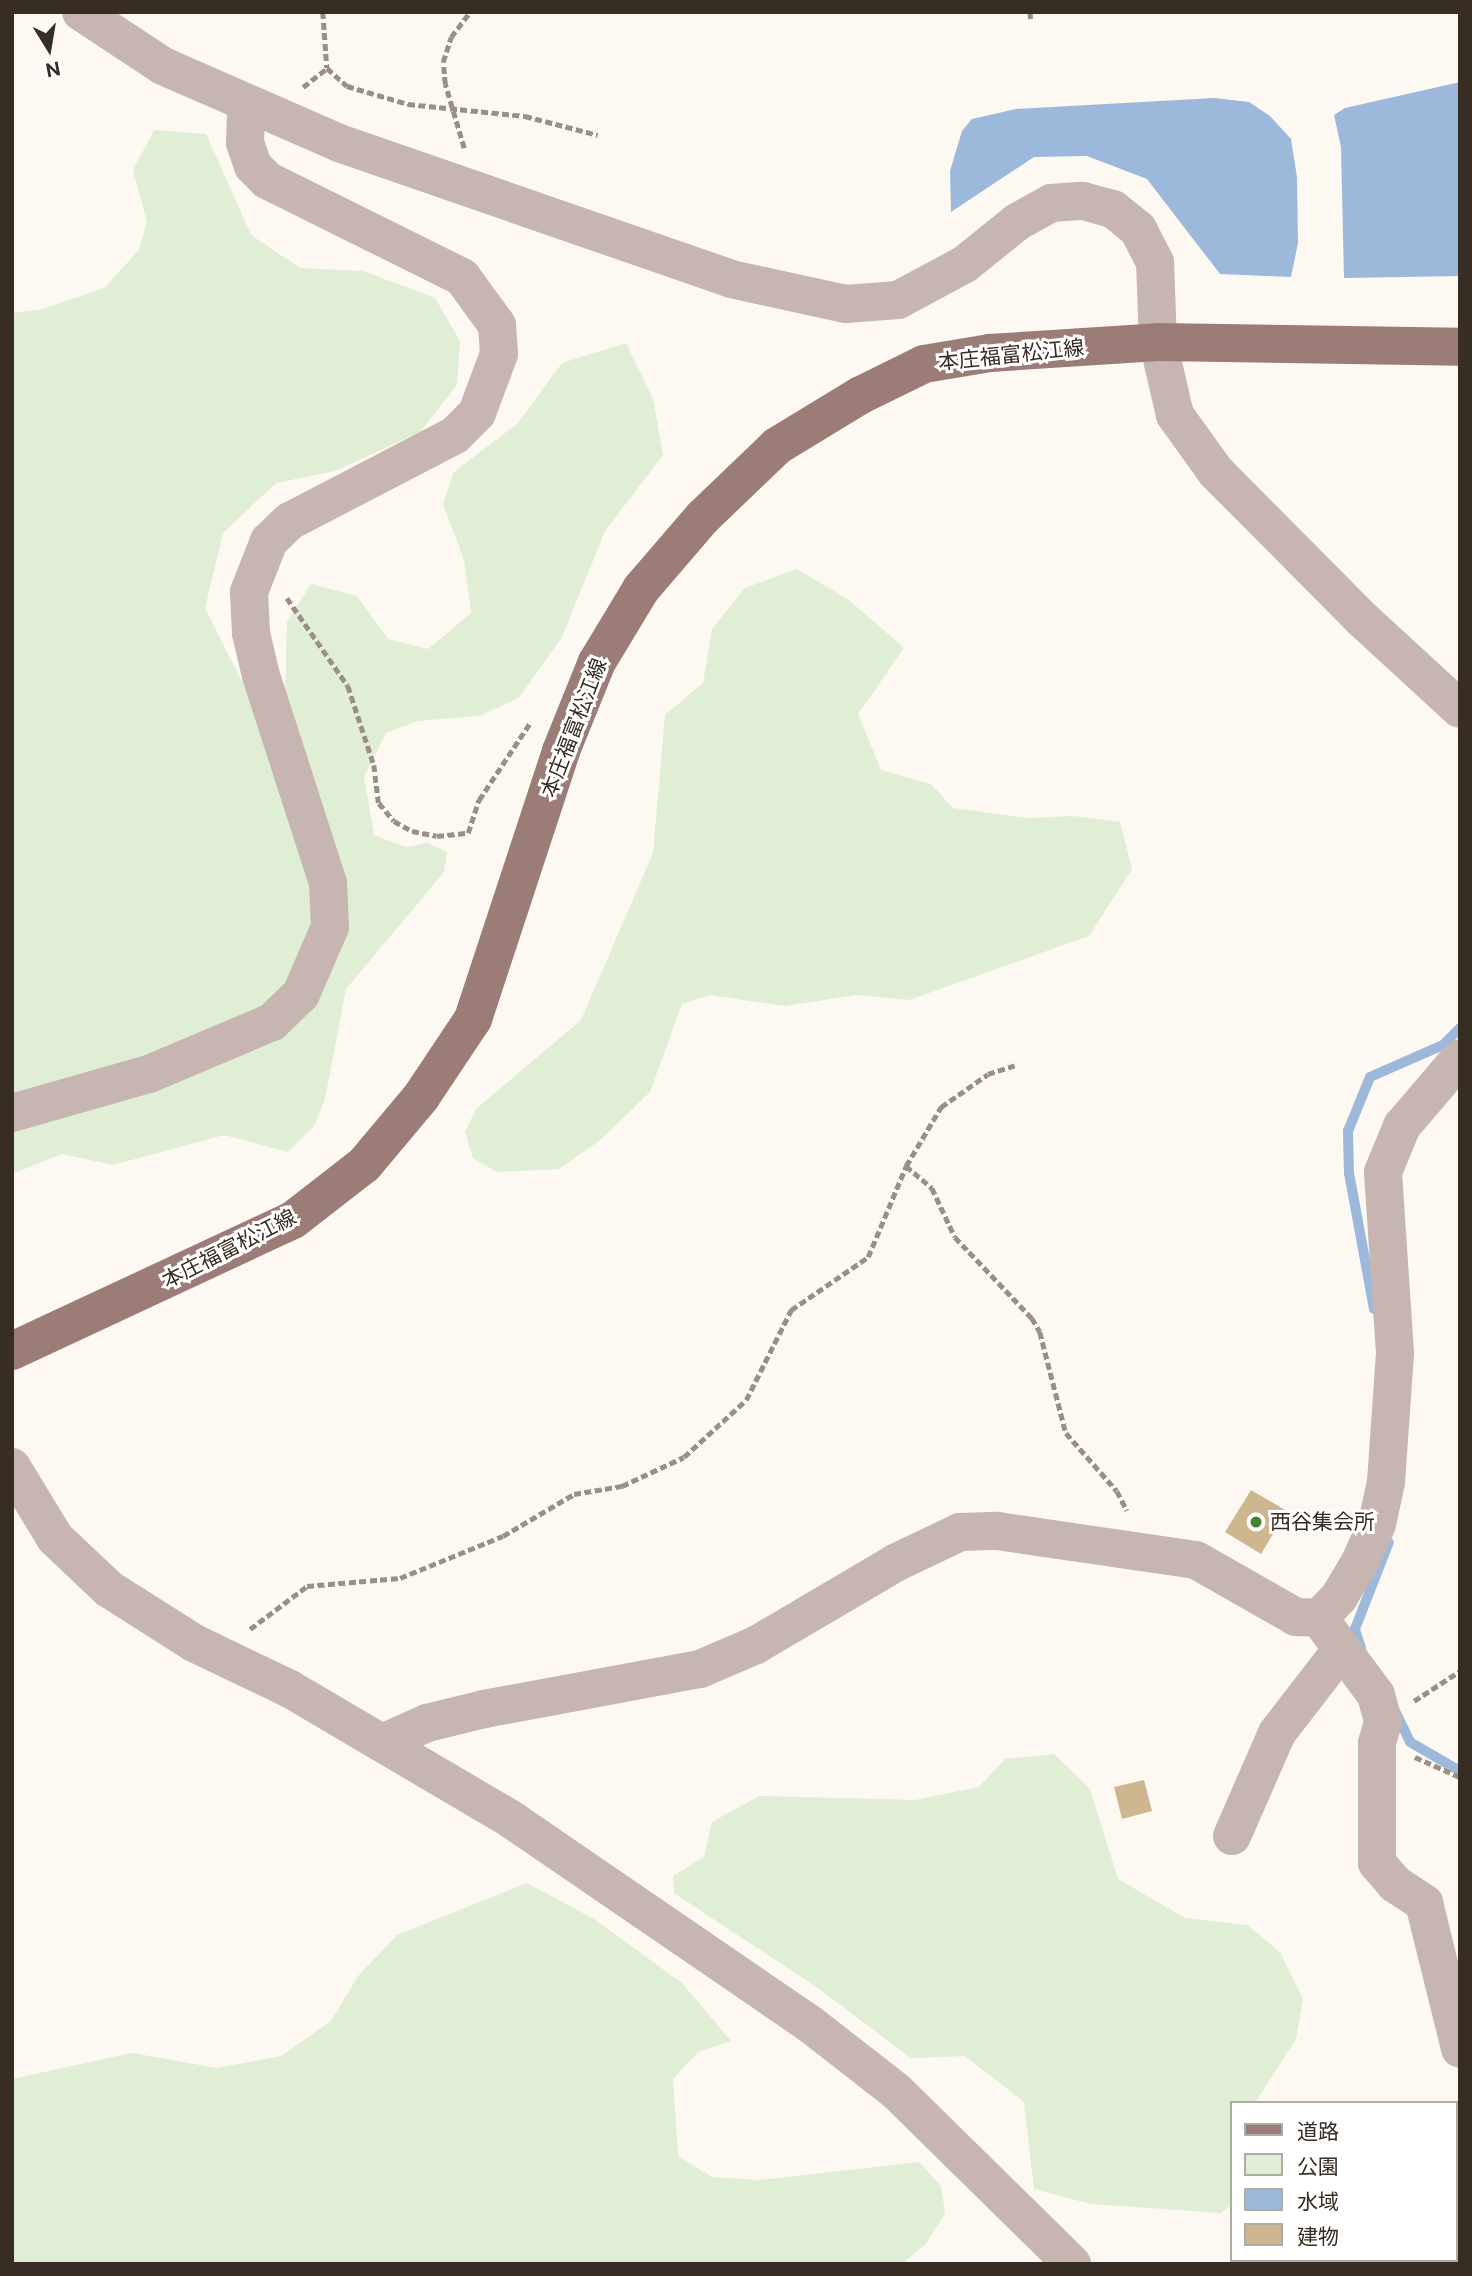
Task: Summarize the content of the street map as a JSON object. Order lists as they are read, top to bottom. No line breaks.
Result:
{"streets":{"main road":["本庄福富松江線"]},"places":["西谷集会所"],"legend":["道路","公園","水域","建物"],"north":"bottom"}
